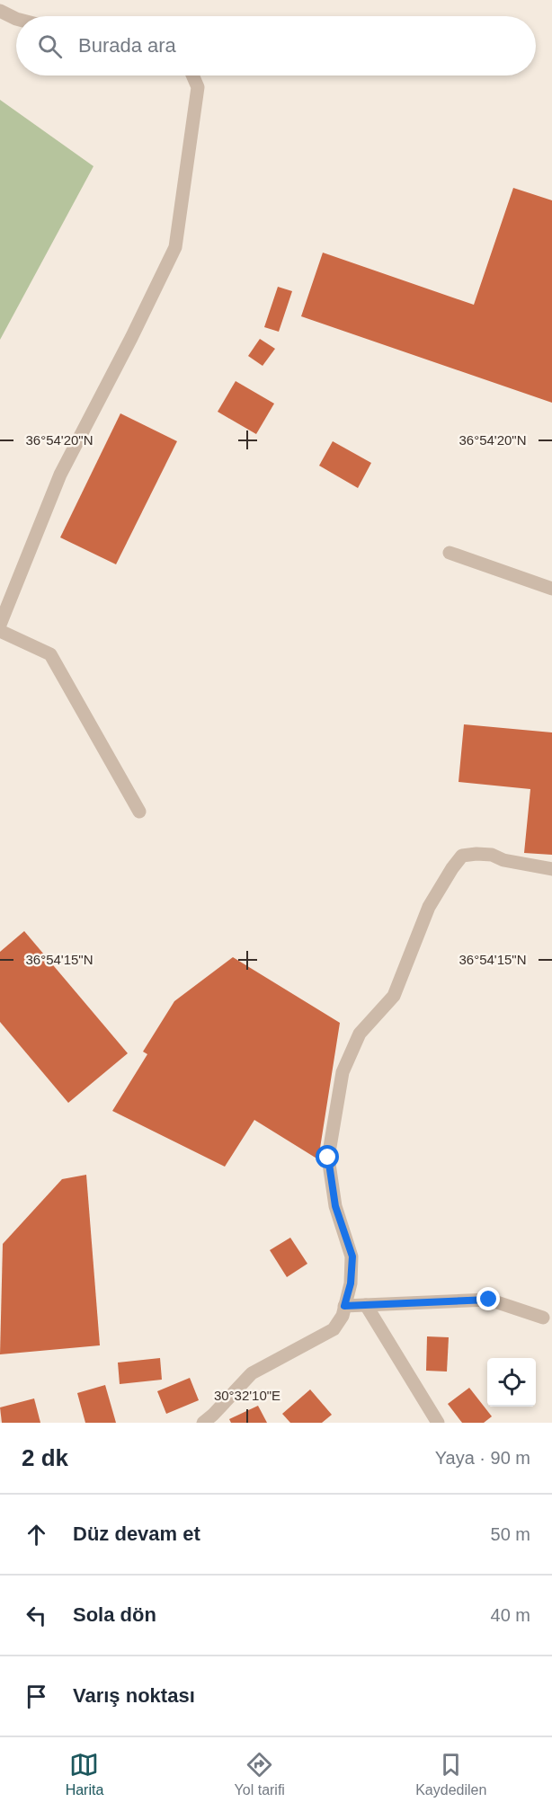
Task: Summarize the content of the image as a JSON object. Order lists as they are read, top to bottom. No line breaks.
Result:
{"page":{"search":"Burada ara","heading":["2 dk","Yaya · 90 m"],"list":[["Düz devam et","50 m"],["Sola dön","40 m"],"Varış noktası"],"nav":["Harita","Yol tarifi","Kaydedilen"]},"coordinates":["36°54'20\"N","36°54'15\"N","30°32'10\"E"]}
